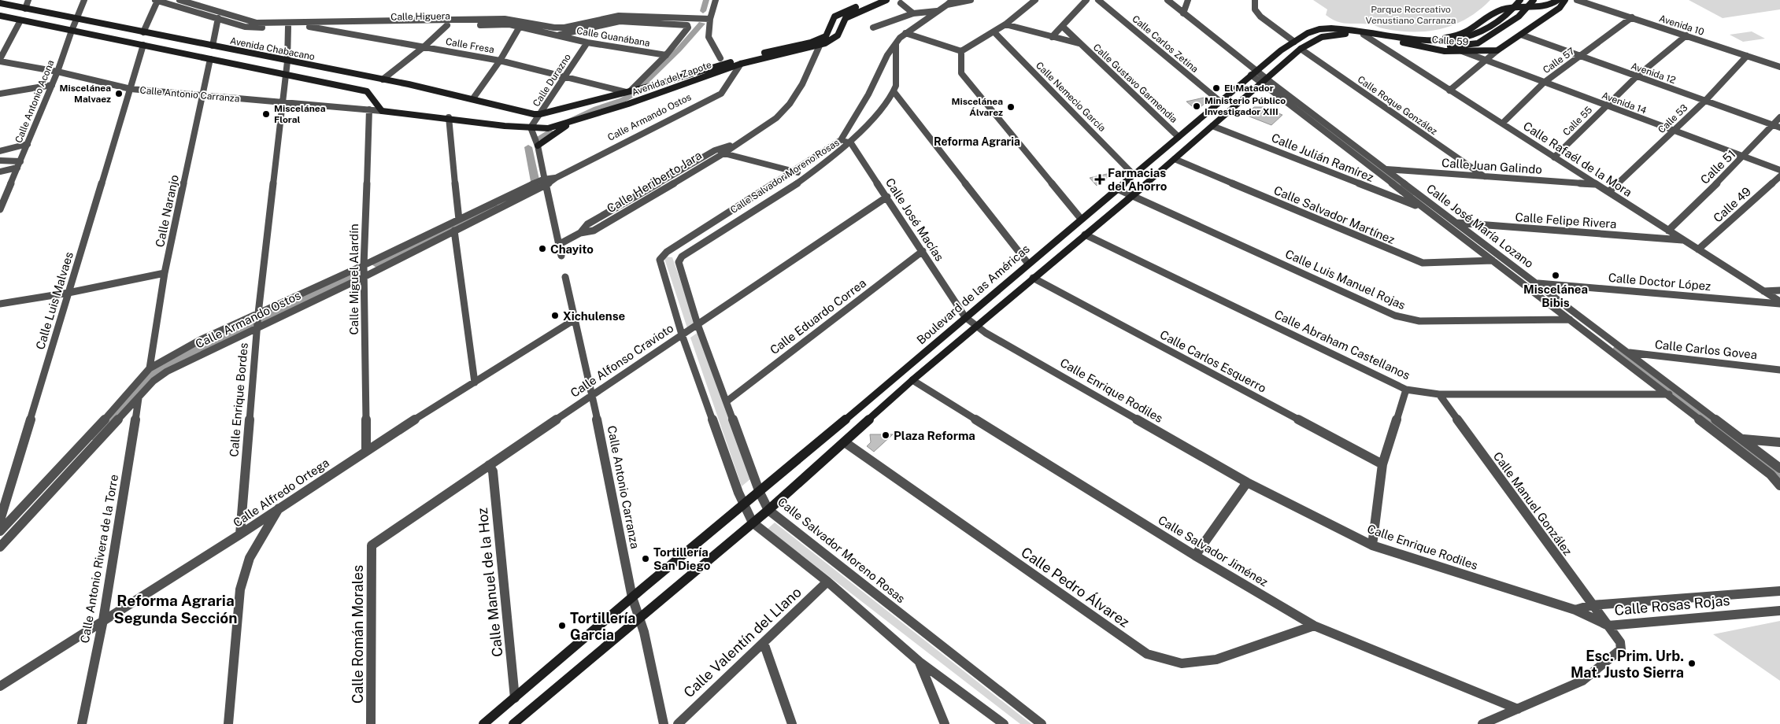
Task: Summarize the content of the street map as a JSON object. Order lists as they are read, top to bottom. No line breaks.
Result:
{"streets":{"main road":["Calle 59","Avenida Chabacano","Avenida del Zapote","Boulevard de las Américas"],"street":["Calle Higuera","Avenida 10","Calle Guanábana","Calle Carlos Zetina","Calle Fresa","Calle 57","Avenida 12","Calle Durazno","Calle Gustavo Garmendia","Calle Antonio Carranza","Calle Nemecio García","Calle Antonio Acona","Avenida 14","Calle Roque González","Calle Armando Ostos","Calle 53","Calle 55","Calle Julián Ramírez","Calle Rafaél de la Mora","Calle Juan Galindo","Calle 51","Calle Salvador Moreno Rosas","Calle Heriberto Jara","Calle 49","Calle Naranjo","Calle Salvador Martínez","Calle José Macías","Calle Felipe Rivera","Calle José María Lozano","Calle Miguel Alardín","Calle Luis Manuel Rojas","Calle Doctor López","Calle Luis Malvaes","Calle Eduardo Correa","Calle Abraham Castellanos","Calle Carlos Govea","Calle Alfonso Cravioto","Calle Carlos Esquerro","Calle Enrique Rodiles","Calle Enrique Bordes","Calle Alfredo Ortega","Calle Manuel González","Calle Salvador Jiménez","Calle Antonio Rivera de la Torre","Calle Manuel de la Hoz","Calle Pedro Álvarez","Calle Rosas Rojas","Calle Román Morales","Calle Valentín del Llano"]},"crossings":[["Calle Higuera","Calle Guanábana"],["Calle Higuera","Calle Fresa"],["Calle Higuera","Calle Enrique Bordes"],["Avenida 10","Calle 57"],["Avenida 10","Calle 53"],["Avenida 10","Calle 55"],["Calle Guanábana","Calle Durazno"],["Calle 59","Avenida 14"],["Calle Carlos Zetina","Boulevard de las Américas"],["Calle Fresa","Avenida del Zapote"],["Calle Fresa","Calle Durazno"],["Avenida Chabacano","Avenida del Zapote"],["Avenida Chabacano","Calle Durazno"],["Avenida Chabacano","Calle Antonio Carranza"],["Avenida Chabacano","Calle Antonio Acona"],["Avenida Chabacano","Calle Naranjo"],["Avenida Chabacano","Calle Luis Malvaes"],["Avenida Chabacano","Calle Enrique Bordes"],["Calle 57","Avenida 12"],["Calle 57","Avenida 14"],["Calle 57","Calle Rafaél de la Mora"],["Avenida 12","Calle 53"],["Avenida 12","Calle 55"],["Avenida 12","Calle 51"],["Avenida del Zapote","Calle Durazno"],["Avenida del Zapote","Calle Armando Ostos"],["Avenida del Zapote","Calle Heriberto Jara"],["Calle Gustavo Garmendia","Boulevard de las Américas"],["Calle Antonio Carranza","Calle Antonio Acona"],["Calle Antonio Carranza","Calle Naranjo"],["Calle Antonio Carranza","Calle Miguel Alardín"],["Calle Antonio Carranza","Boulevard de las Américas"],["Calle Antonio Carranza","Calle Luis Malvaes"],["Calle Antonio Carranza","Calle Alfonso Cravioto"],["Calle Antonio Carranza","Calle Enrique Bordes"],["Calle Antonio Carranza","Calle Alfredo Ortega"],["Calle Nemecio García","Boulevard de las Américas"],["Avenida 14","Calle 53"],["Avenida 14","Calle 55"],["Avenida 14","Calle 51"],["Calle Roque González","Calle Juan Galindo"],["Calle Armando Ostos","Calle Naranjo"],["Calle Armando Ostos","Calle Miguel Alardín"],["Calle Armando Ostos","Calle Enrique Bordes"],["Calle Armando Ostos","Calle Antonio Rivera de la Torre"],["Calle 53","Calle Rafaél de la Mora"],["Calle 55","Calle Rafaél de la Mora"],["Calle Julián Ramírez","Calle José María Lozano"],["Calle Rafaél de la Mora","Calle Juan Galindo"],["Calle Rafaél de la Mora","Calle 51"],["Calle Rafaél de la Mora","Calle 49"],["Calle Rafaél de la Mora","Calle Felipe Rivera"],["Calle Rafaél de la Mora","Calle Doctor López"],["Calle Juan Galindo","Calle José María Lozano"],["Calle Salvador Moreno Rosas","Calle José Macías"],["Calle Salvador Moreno Rosas","Boulevard de las Américas"],["Calle Salvador Moreno Rosas","Calle Eduardo Correa"],["Calle Salvador Moreno Rosas","Calle Alfonso Cravioto"],["Calle Salvador Moreno Rosas","Calle Valentín del Llano"],["Calle Salvador Martínez","Calle José María Lozano"],["Calle José Macías","Boulevard de las Américas"],["Calle José Macías","Calle Eduardo Correa"],["Calle José Macías","Calle Alfonso Cravioto"],["Calle José Macías","Calle Enrique Rodiles"],["Calle Felipe Rivera","Calle José María Lozano"],["Calle José María Lozano","Calle Luis Manuel Rojas"],["Calle José María Lozano","Calle Doctor López"],["Calle José María Lozano","Boulevard de las Américas"],["Calle José María Lozano","Calle Abraham Castellanos"],["Calle José María Lozano","Calle Carlos Govea"],["Calle Miguel Alardín","Calle Alfredo Ortega"],["Calle Luis Manuel Rojas","Boulevard de las Américas"],["Boulevard de las Américas","Calle Enrique Rodiles"],["Boulevard de las Américas","Calle Manuel de la Hoz"],["Calle Abraham Castellanos","Calle Manuel González"],["Calle Alfonso Cravioto","Calle Manuel de la Hoz"],["Calle Alfonso Cravioto","Calle Román Morales"],["Calle Enrique Rodiles","Calle Manuel González"],["Calle Enrique Rodiles","Calle Rosas Rojas"],["Calle Enrique Bordes","Calle Alfredo Ortega"],["Calle Alfredo Ortega","Calle Antonio Rivera de la Torre"],["Calle Manuel González","Calle Rosas Rojas"],["Calle Salvador Jiménez","Calle Pedro Álvarez"],["Calle Salvador Jiménez","Calle Rosas Rojas"]],"districts":["Reforma Agraria","Reforma Agraria Segunda Sección"],"parks":["Parque Recreativo Venustiano Carranza"],"places":{"other":["El Matador","Miscelánea Malvaez","Ministerio Público Investigador XIII","Miscelánea Álvarez","Miscelánea Floral","Chayito","Miscelánea Bibis","Xichulense","Plaza Reforma","Tortillería San Diego","Tortillería Garcia","Esc. Prim. Urb. Mat. Justo Sierra"],"health":["Farmacias del Ahorro"]}}
